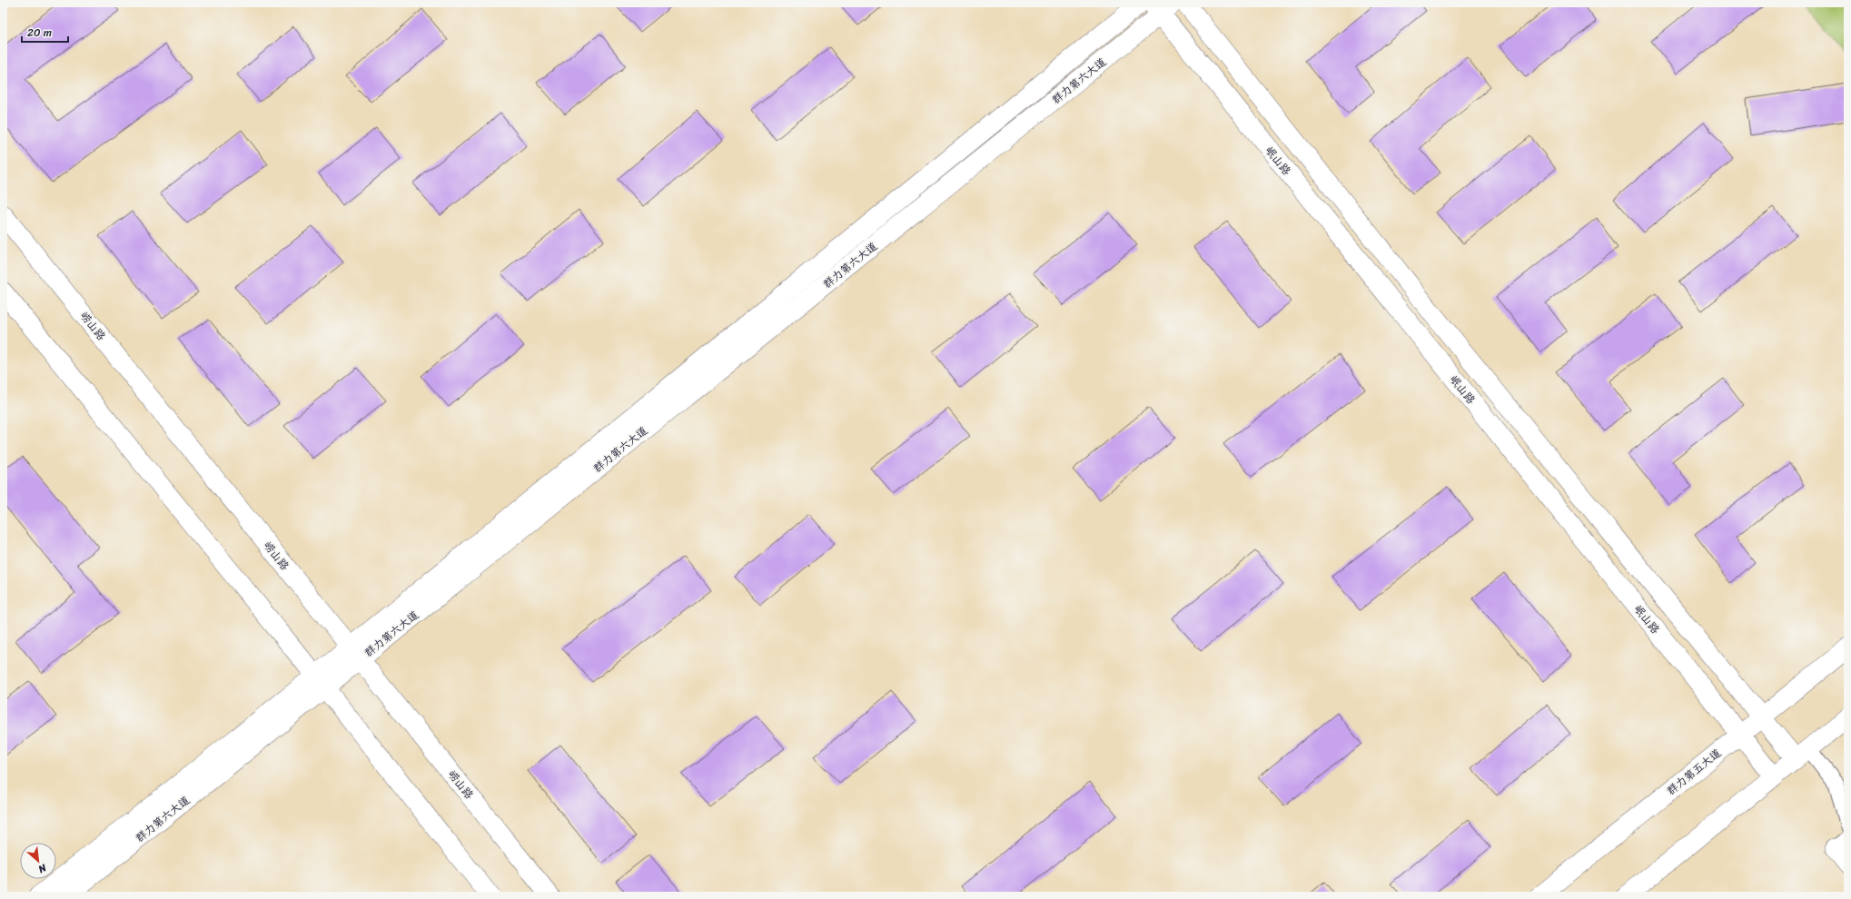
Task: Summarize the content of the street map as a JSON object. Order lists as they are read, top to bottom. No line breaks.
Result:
{"streets":{"main road":["群力第六大道","岷山路","崂山路","群力第五大道"]},"crossings":[["群力第六大道","岷山路"],["群力第六大道","崂山路"],["岷山路","群力第五大道"]],"scale_bar":"20 m","north":"bottom right"}
